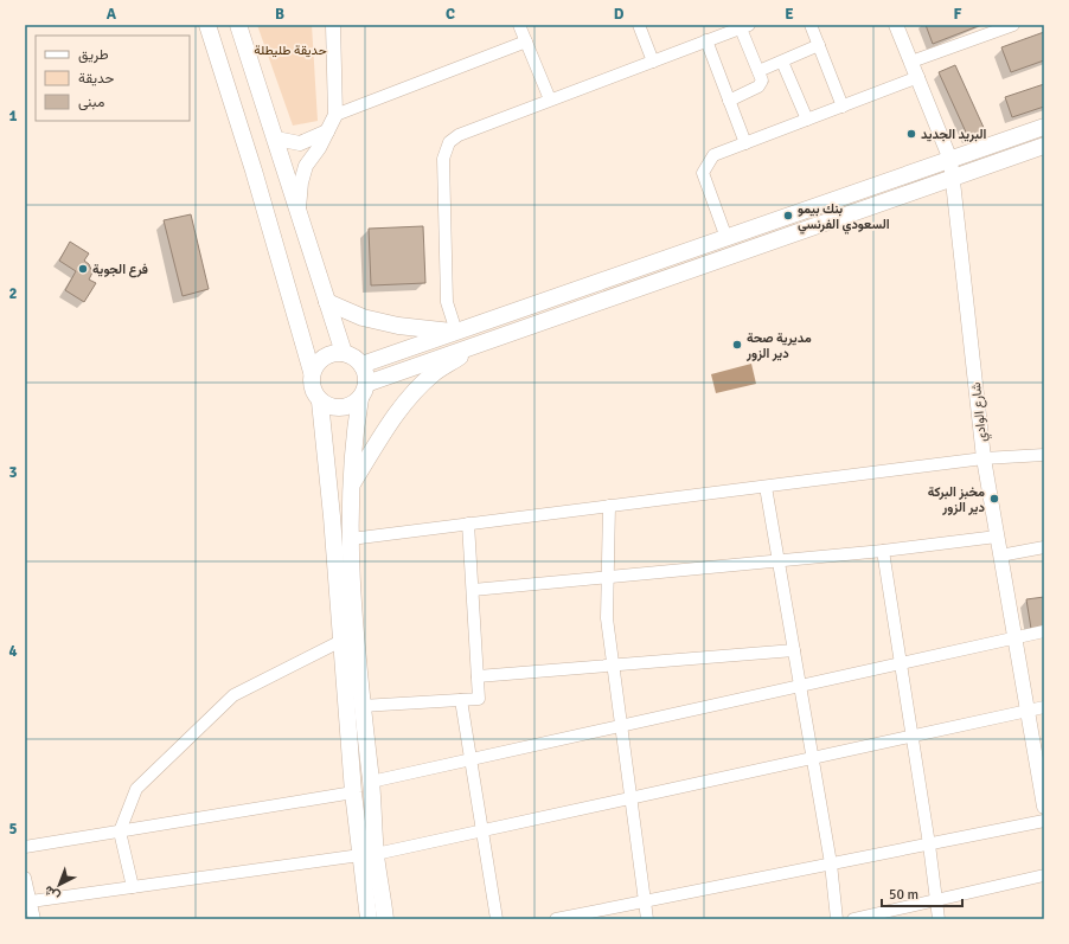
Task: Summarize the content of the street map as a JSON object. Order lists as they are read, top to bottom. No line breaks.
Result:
{"streets":{"street":["شارع الوادي"]},"parks":["حديقة طليطلة"],"places":["البريد الجديد","بنك بيمو السعودي الفرنسي","فرع الجوية","مديرية صحة دير الزور","مخبز البركة دير الزور"],"legend":["طريق","حديقة","مبنى"],"scale_bar":"50 m","north":"bottom left","grid":{"columns":["A","B","C","D","E","F"],"rows":["1","2","3","4","5"]}}
